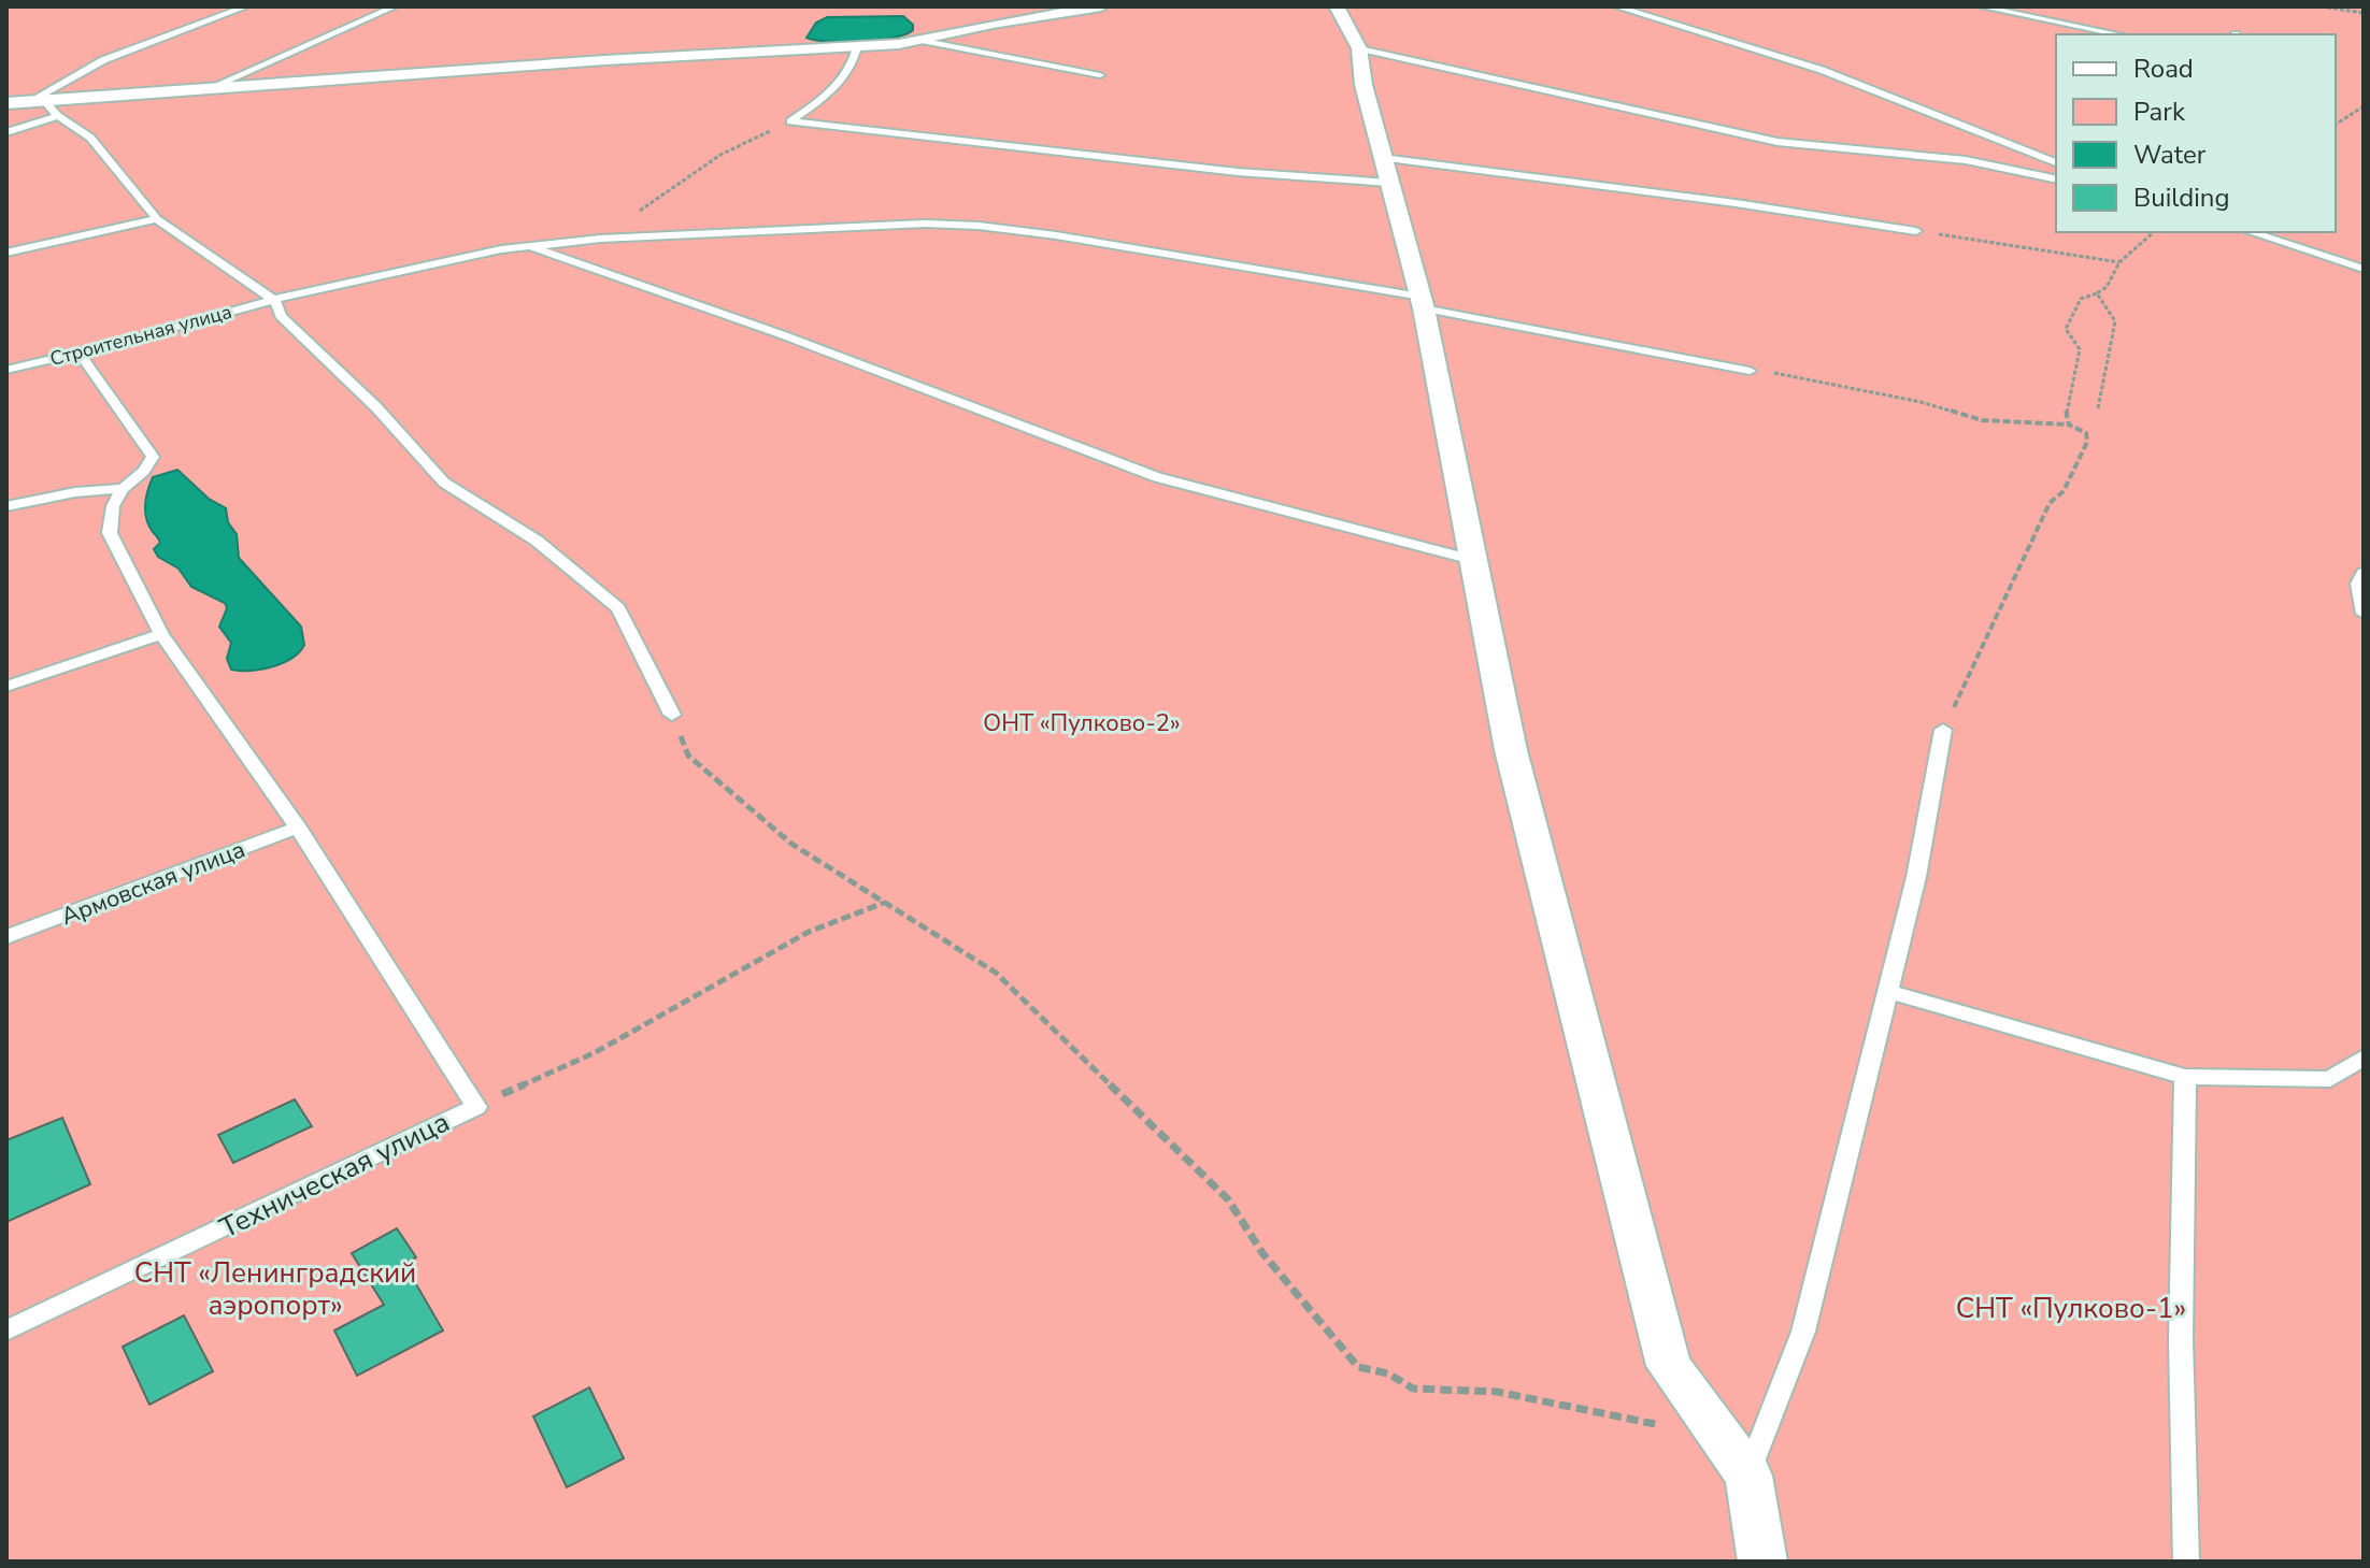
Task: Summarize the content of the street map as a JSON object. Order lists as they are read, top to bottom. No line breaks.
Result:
{"streets":{"lane":["Строительная улица","Армовская улица","Техническая улица"]},"parks":["ОНТ «Пулково-2»","СНТ «Ленинградский аэропорт»","СНТ «Пулково-1»"],"legend":["Road","Park","Water","Building"]}
